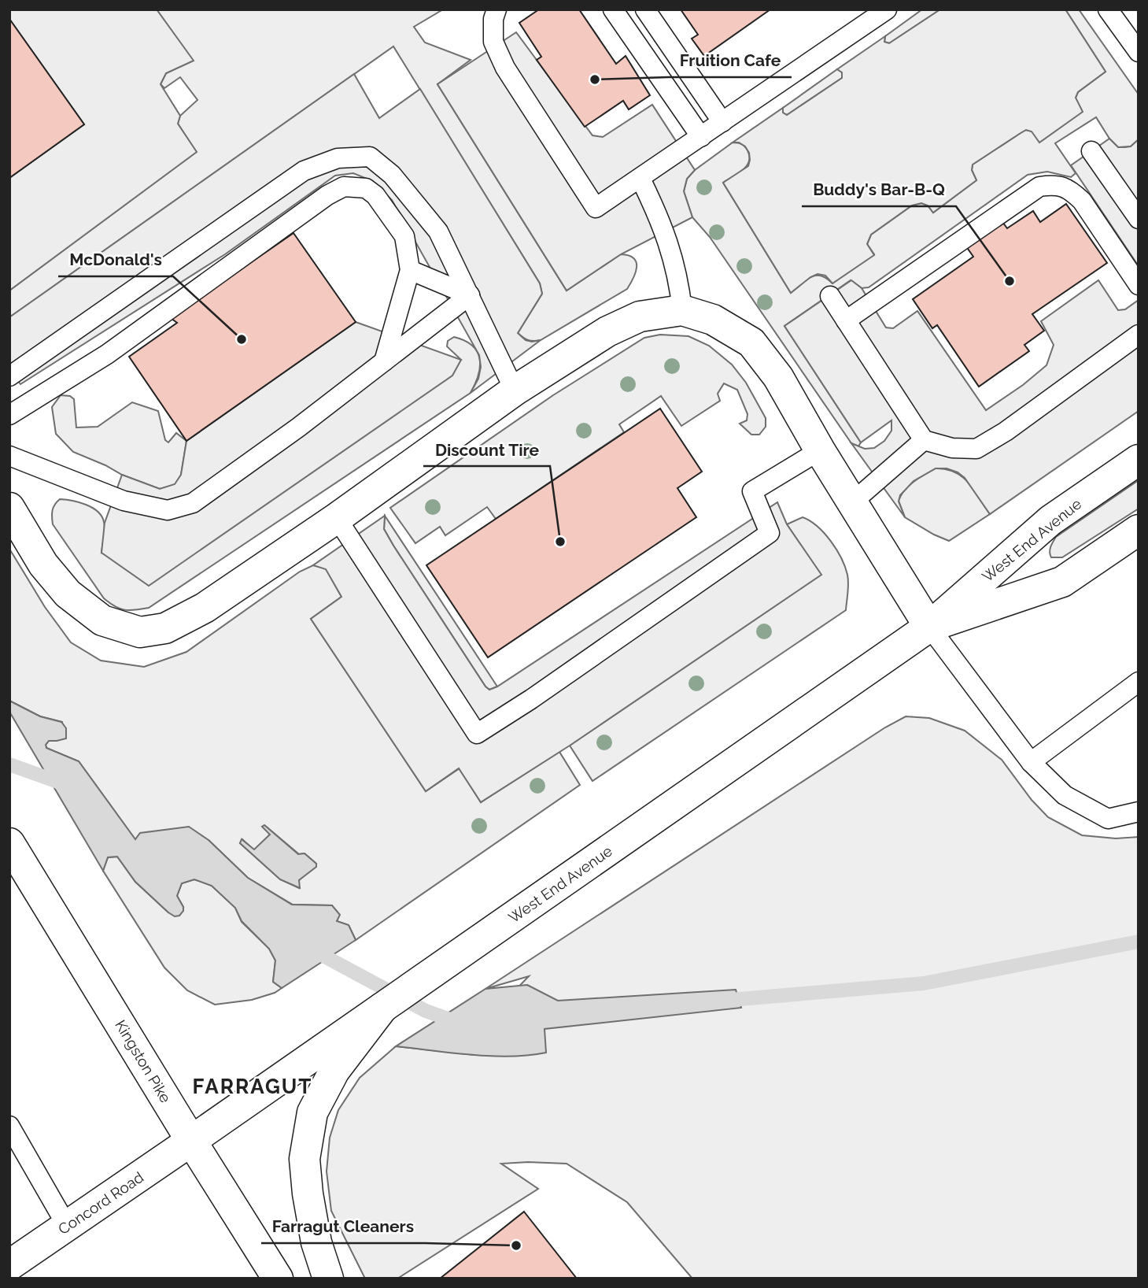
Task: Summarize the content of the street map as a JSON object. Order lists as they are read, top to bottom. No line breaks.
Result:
{"streets":{"street":["West End Avenue","Kingston Pike","Concord Road"]},"crossings":[["West End Avenue","Kingston Pike"],["West End Avenue","Concord Road"],["Kingston Pike","Concord Road"]],"districts":["FARRAGUT"],"places":["Fruition Cafe","Buddy's Bar-B-Q","McDonald's","Discount Tire","Farragut Cleaners"]}
